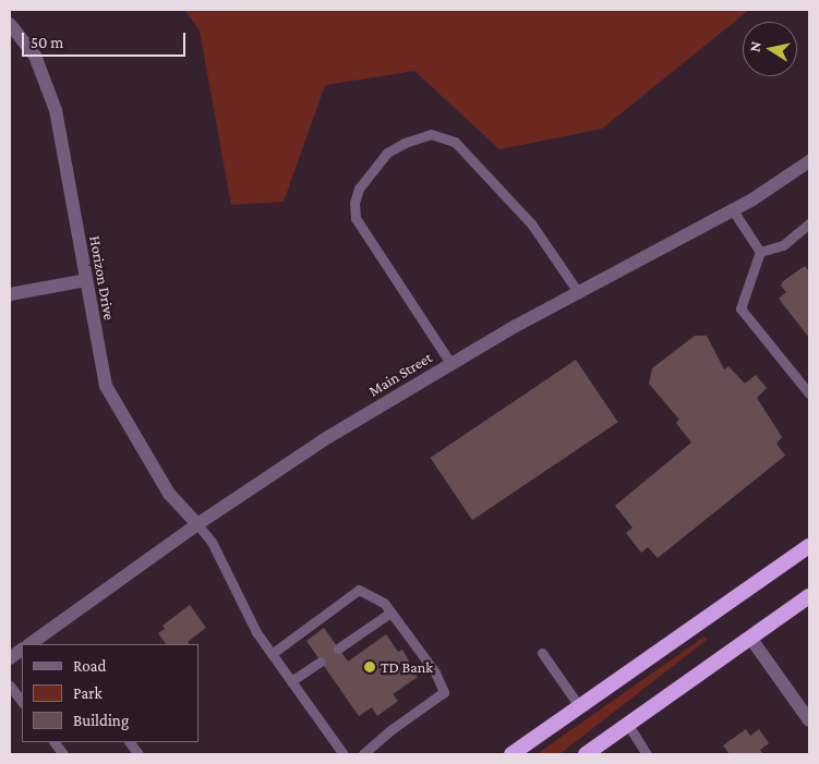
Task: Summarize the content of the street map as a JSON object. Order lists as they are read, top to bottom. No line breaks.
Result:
{"streets":{"street":["Horizon Drive","Main Street"]},"crossings":[["Horizon Drive","Main Street"]],"places":["TD Bank"],"legend":["Road","Park","Building"],"scale_bar":"50 m","north":"left"}
